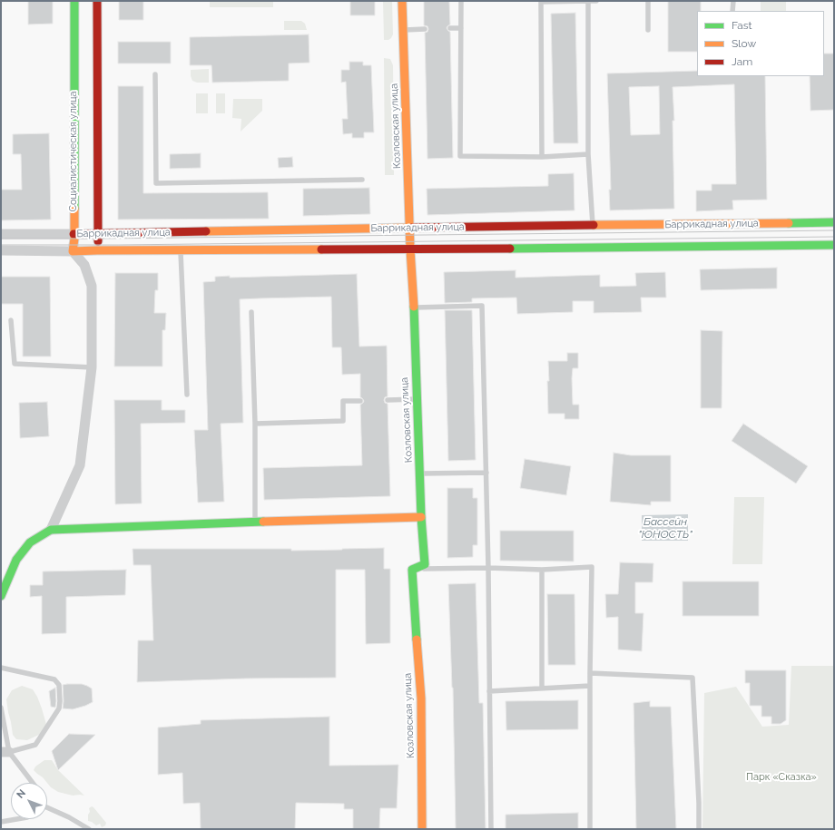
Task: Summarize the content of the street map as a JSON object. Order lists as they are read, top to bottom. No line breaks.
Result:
{"streets":{"street":["Козловская улица","Социалистическая улица","Баррикадная улица"]},"crossings":[["Козловская улица","Баррикадная улица"],["Социалистическая улица","Баррикадная улица"]],"water":["Бассейн \"ЮНОСТЬ\""],"parks":["Парк «Сказка»"],"legend":["Fast","Slow","Jam"],"north":"top left"}
